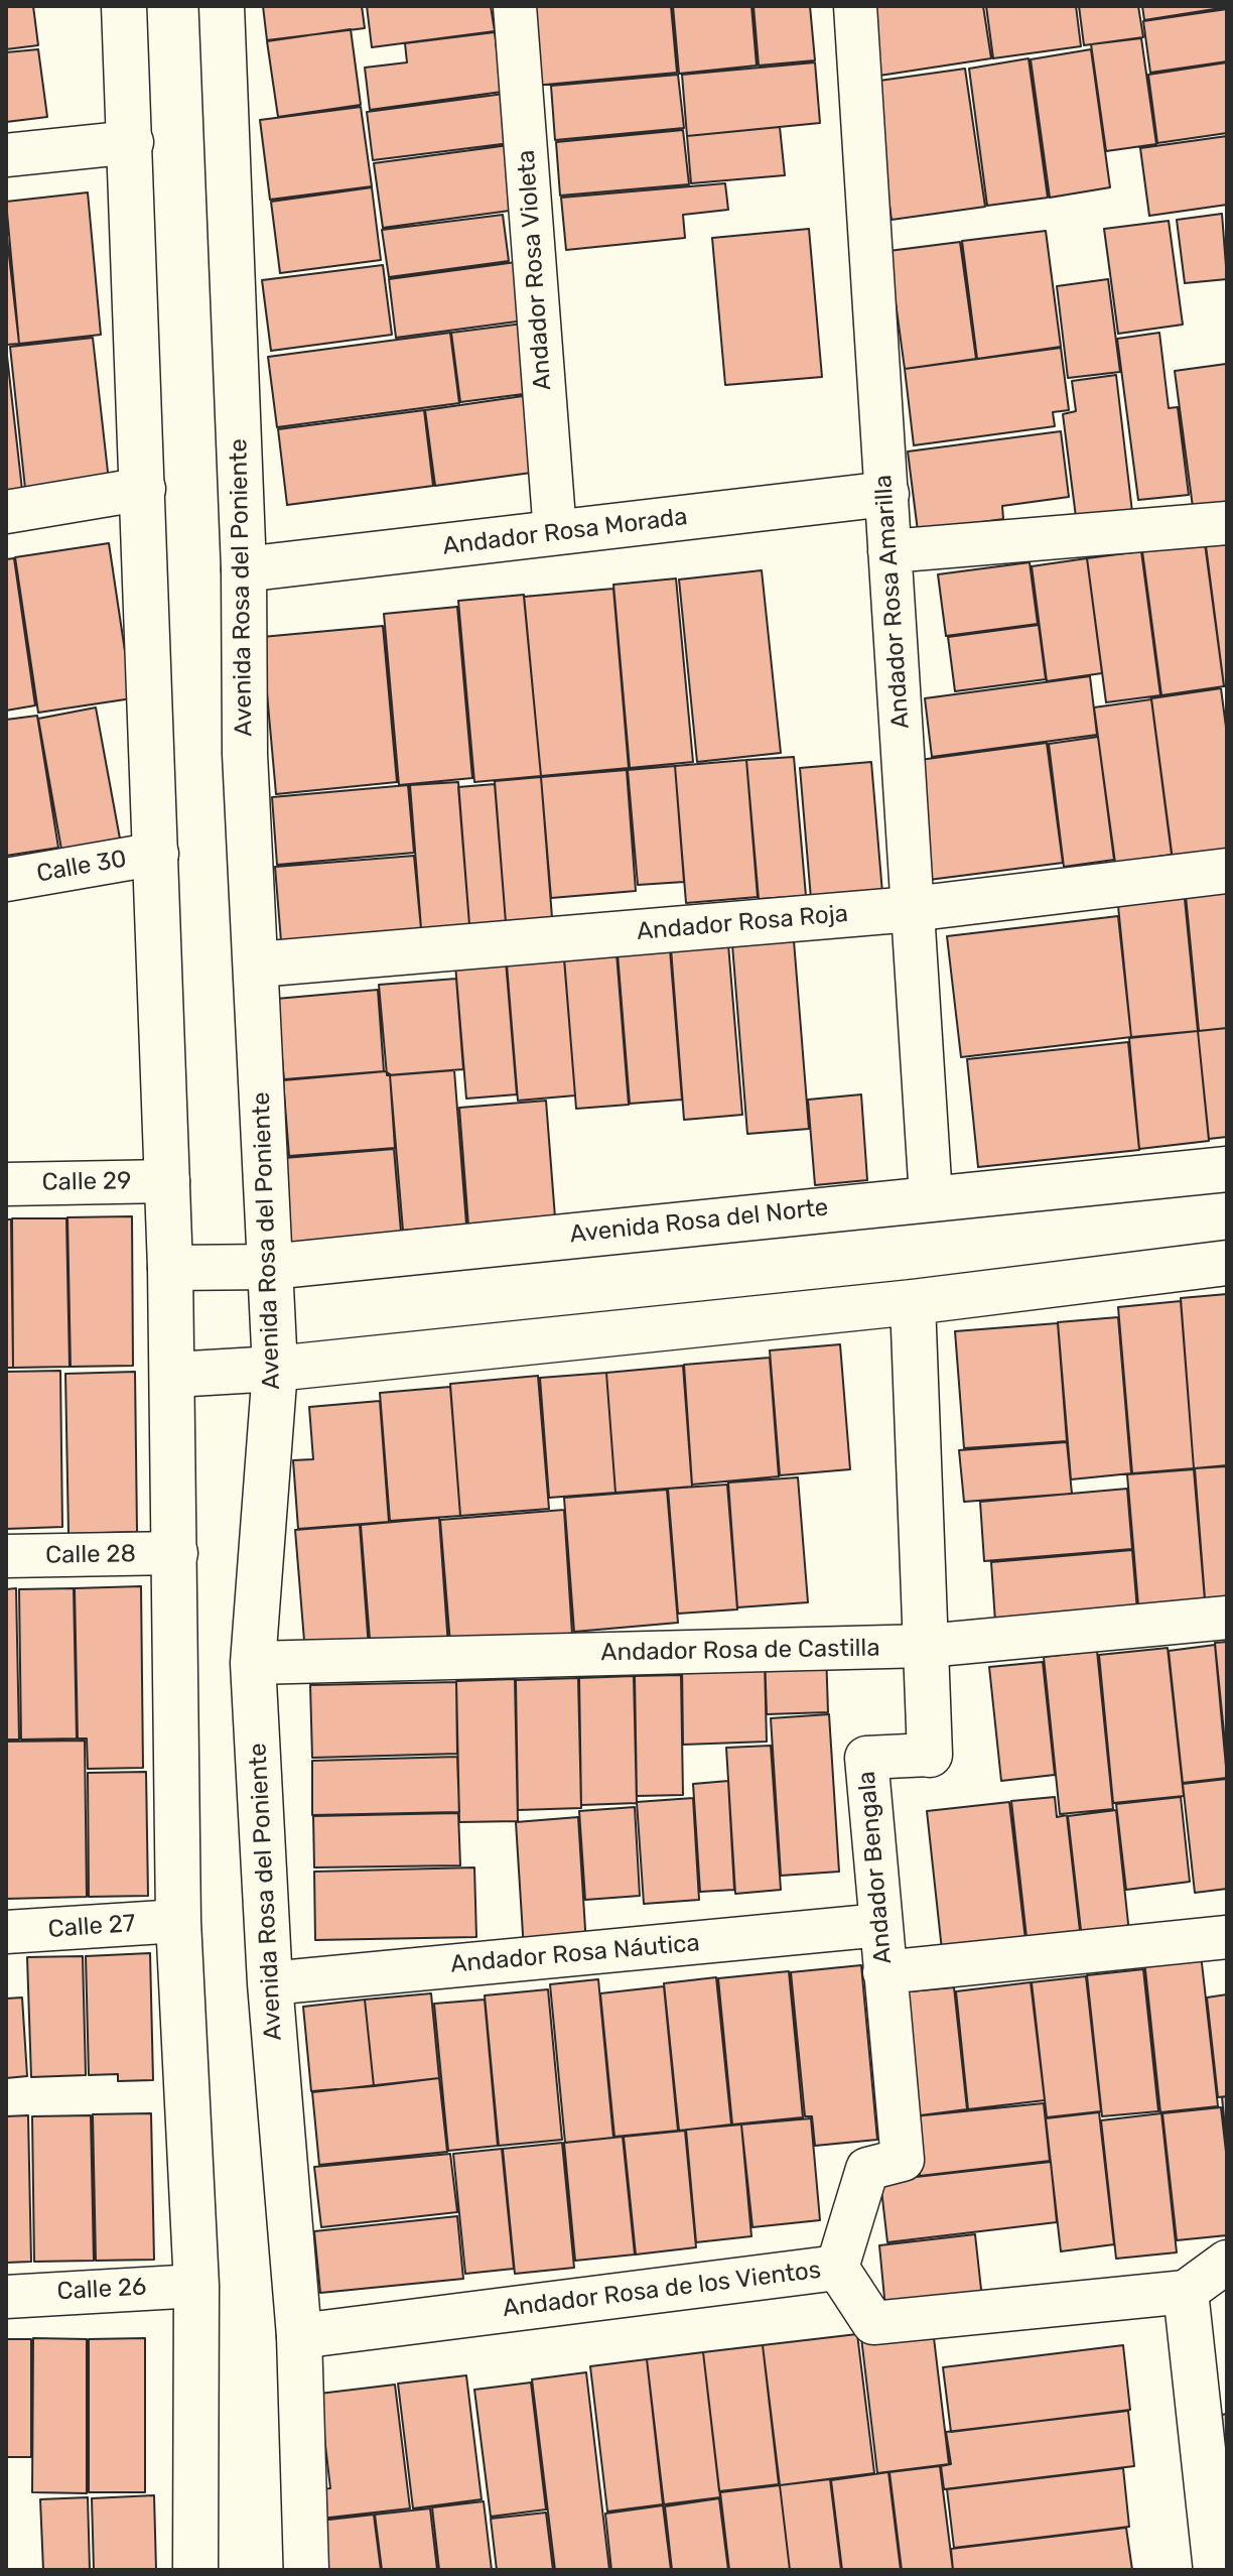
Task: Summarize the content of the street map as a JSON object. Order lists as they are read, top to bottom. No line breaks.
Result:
{"streets":{"street":["Andador Rosa Violeta","Andador Rosa Morada","Avenida Rosa del Poniente","Andador Rosa Amarilla","Calle 30","Andador Rosa Roja","Calle 29","Avenida Rosa del Norte","Calle 28","Andador Rosa de Castilla","Andador Bengala","Calle 27","Andador Rosa Náutica","Calle 26","Andador Rosa de los Vientos"]},"crossings":[["Andador Rosa Violeta","Andador Rosa Morada"],["Andador Rosa Morada","Avenida Rosa del Poniente"],["Andador Rosa Morada","Andador Rosa Amarilla"],["Avenida Rosa del Poniente","Andador Rosa Roja"],["Avenida Rosa del Poniente","Avenida Rosa del Norte"],["Avenida Rosa del Poniente","Andador Rosa de Castilla"],["Avenida Rosa del Poniente","Andador Rosa Náutica"],["Avenida Rosa del Poniente","Andador Rosa de los Vientos"],["Andador Rosa Amarilla","Andador Rosa Roja"],["Andador Rosa Amarilla","Avenida Rosa del Norte"],["Andador Rosa de Castilla","Andador Bengala"],["Andador Bengala","Andador Rosa Náutica"],["Andador Bengala","Andador Rosa de los Vientos"]]}
